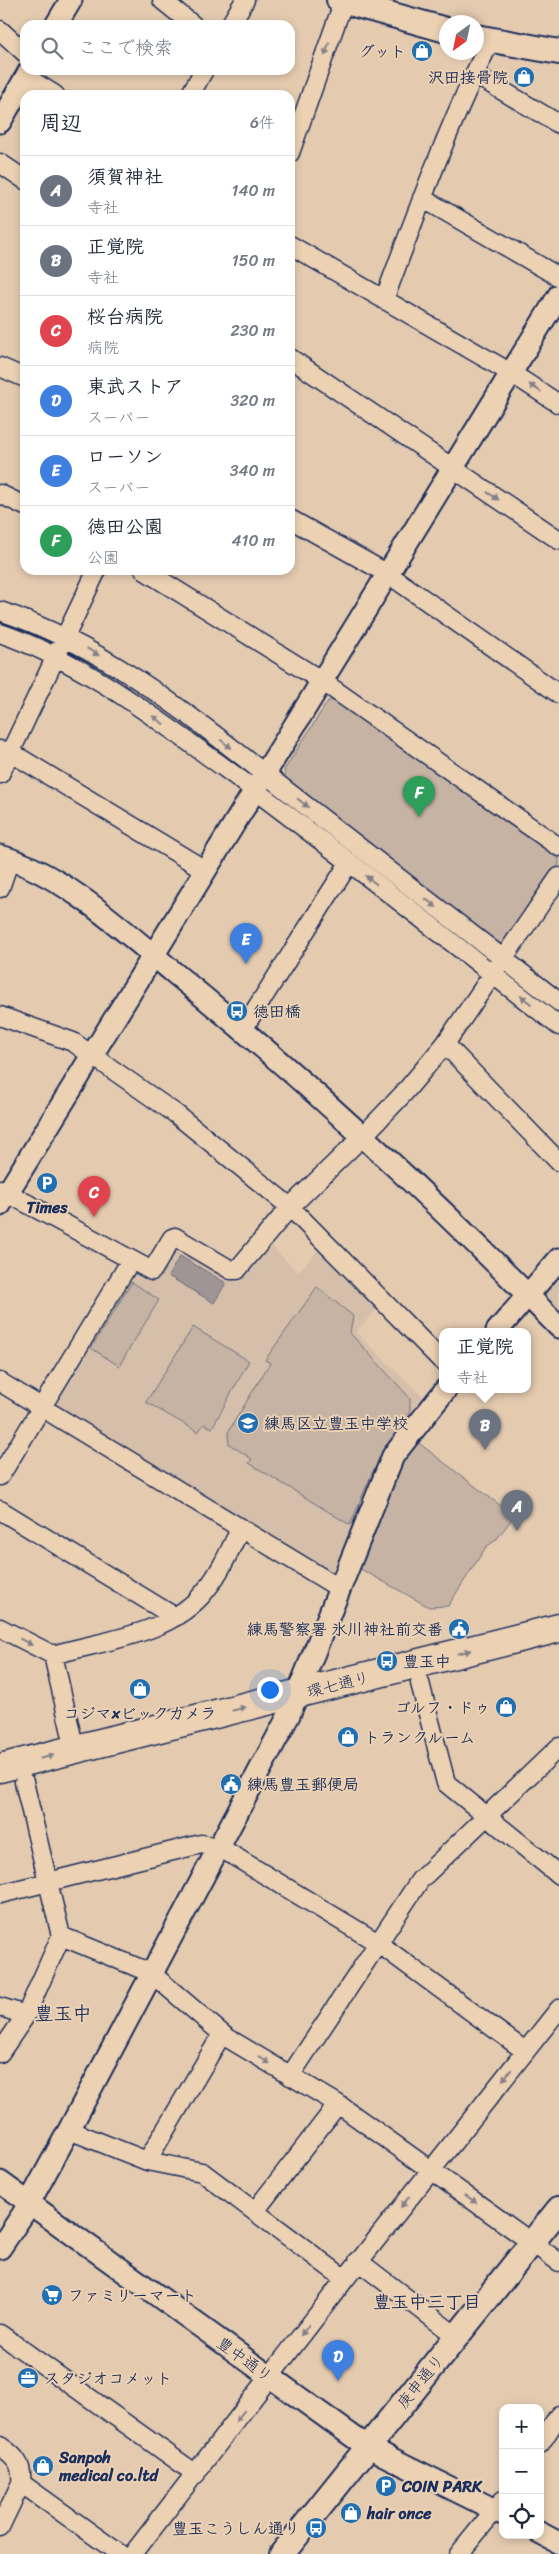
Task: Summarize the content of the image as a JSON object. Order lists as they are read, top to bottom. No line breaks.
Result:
{"streets":{"main road":["環七通り","庚申通り"],"street":["豊中通り"]},"crossings":[["豊中通り","庚申通り"]],"districts":["豊玉中","豊玉中三丁目"],"places":{"shop":["グット","沢田接骨院","コジマ×ビックカメラ","ゴルフ・ドゥ","トランクルーム","Sanpoh medical co.ltd","hair once"],"bus stop":["徳田橋","豊玉中","豊玉こうしん通り"],"parking":["Times","COIN PARK"],"school or university":["練馬区立豊玉中学校"],"public building":["練馬警察署 氷川神社前交番","練馬豊玉郵便局"],"supermarket":["ファミリーマート"],"office":["スタジオコメット"]},"north":"bottom left","page":{"search":"ここで検索","heading":["周辺","6件"],"list":[{"mark":"A","name":"須賀神社","note":"寺社","value":"140 m"},{"mark":"B","name":"正覚院","note":"寺社","value":"150 m"},{"mark":"C","name":"桜台病院","note":"病院","value":"230 m"},{"mark":"D","name":"東武ストア","note":"スーパー","value":"320 m"},{"mark":"E","name":"ローソン","note":"スーパー","value":"340 m"},{"mark":"F","name":"徳田公園","note":"公園","value":"410 m"}],"pins":["F","E","C","B","A","D"],"popup":["正覚院","寺社"],"map_buttons":["+","−"]}}
